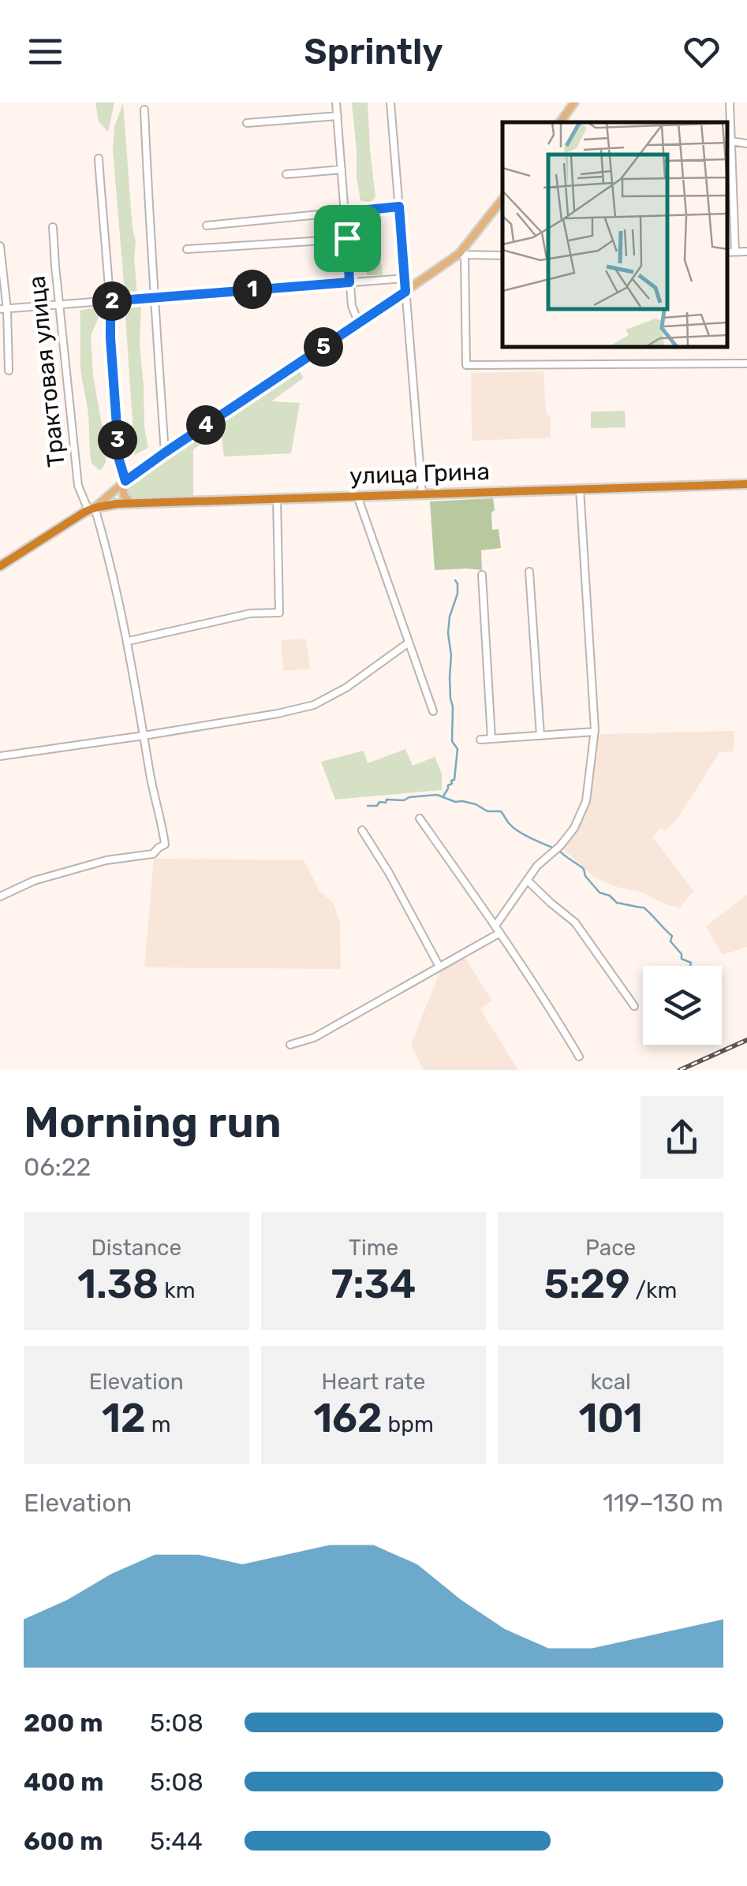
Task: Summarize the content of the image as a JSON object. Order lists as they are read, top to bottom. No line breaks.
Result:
{"streets":{"highway":["улица Грина"],"street":["Трактовая улица"]},"crossings":[["Трактовая улица","улица Грина"]],"page":{"header":"Sprintly","pins":["1","2","5","4","3"],"heading":["Morning run","06:22"],"stats":[["Distance","1.38 km"],["Time","7:34"],["Pace","5:29 /km"],["Elevation","12 m"],["Heart rate","162 bpm"],["kcal","101"]],"chart":["Elevation","119–130 m"],"list":[{"name":"200 m","note":"5:08"},{"name":"400 m","note":"5:08"},{"name":"600 m","note":"5:44"}]}}
